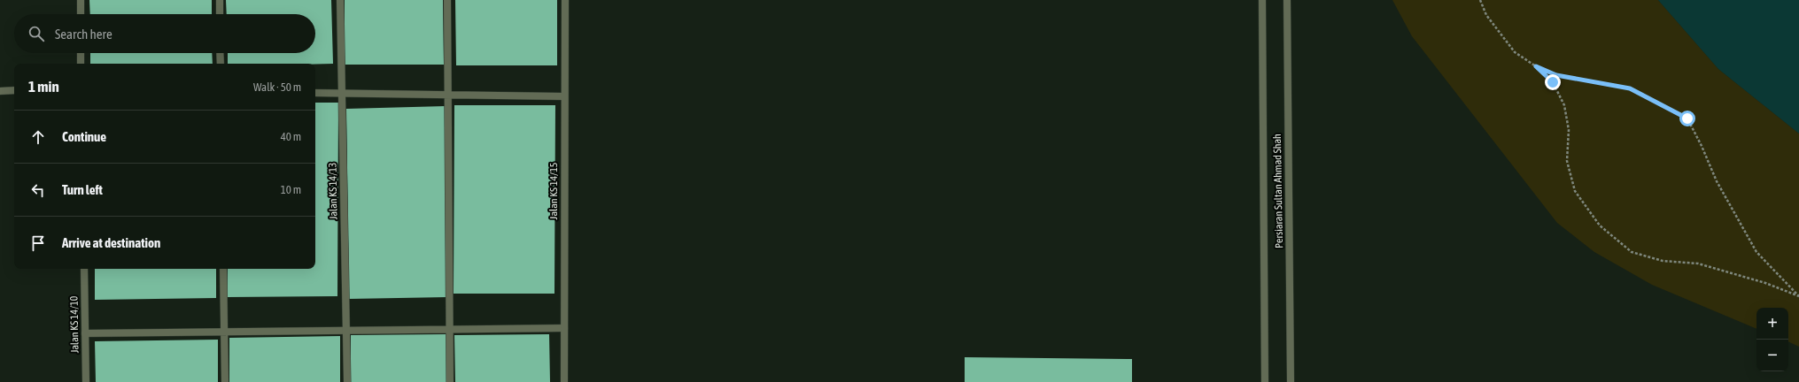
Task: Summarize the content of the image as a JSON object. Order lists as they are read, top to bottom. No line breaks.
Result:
{"streets":{"street":["Jalan KS 14/13","Jalan KS 14/15","Persiaran Sultan Ahmad Shah","Jalan KS 14/10"]},"page":{"search":"Search here","heading":["1 min","Walk · 50 m"],"list":[["Continue","40 m"],["Turn left","10 m"],"Arrive at destination"],"map_buttons":["+","−"]}}
